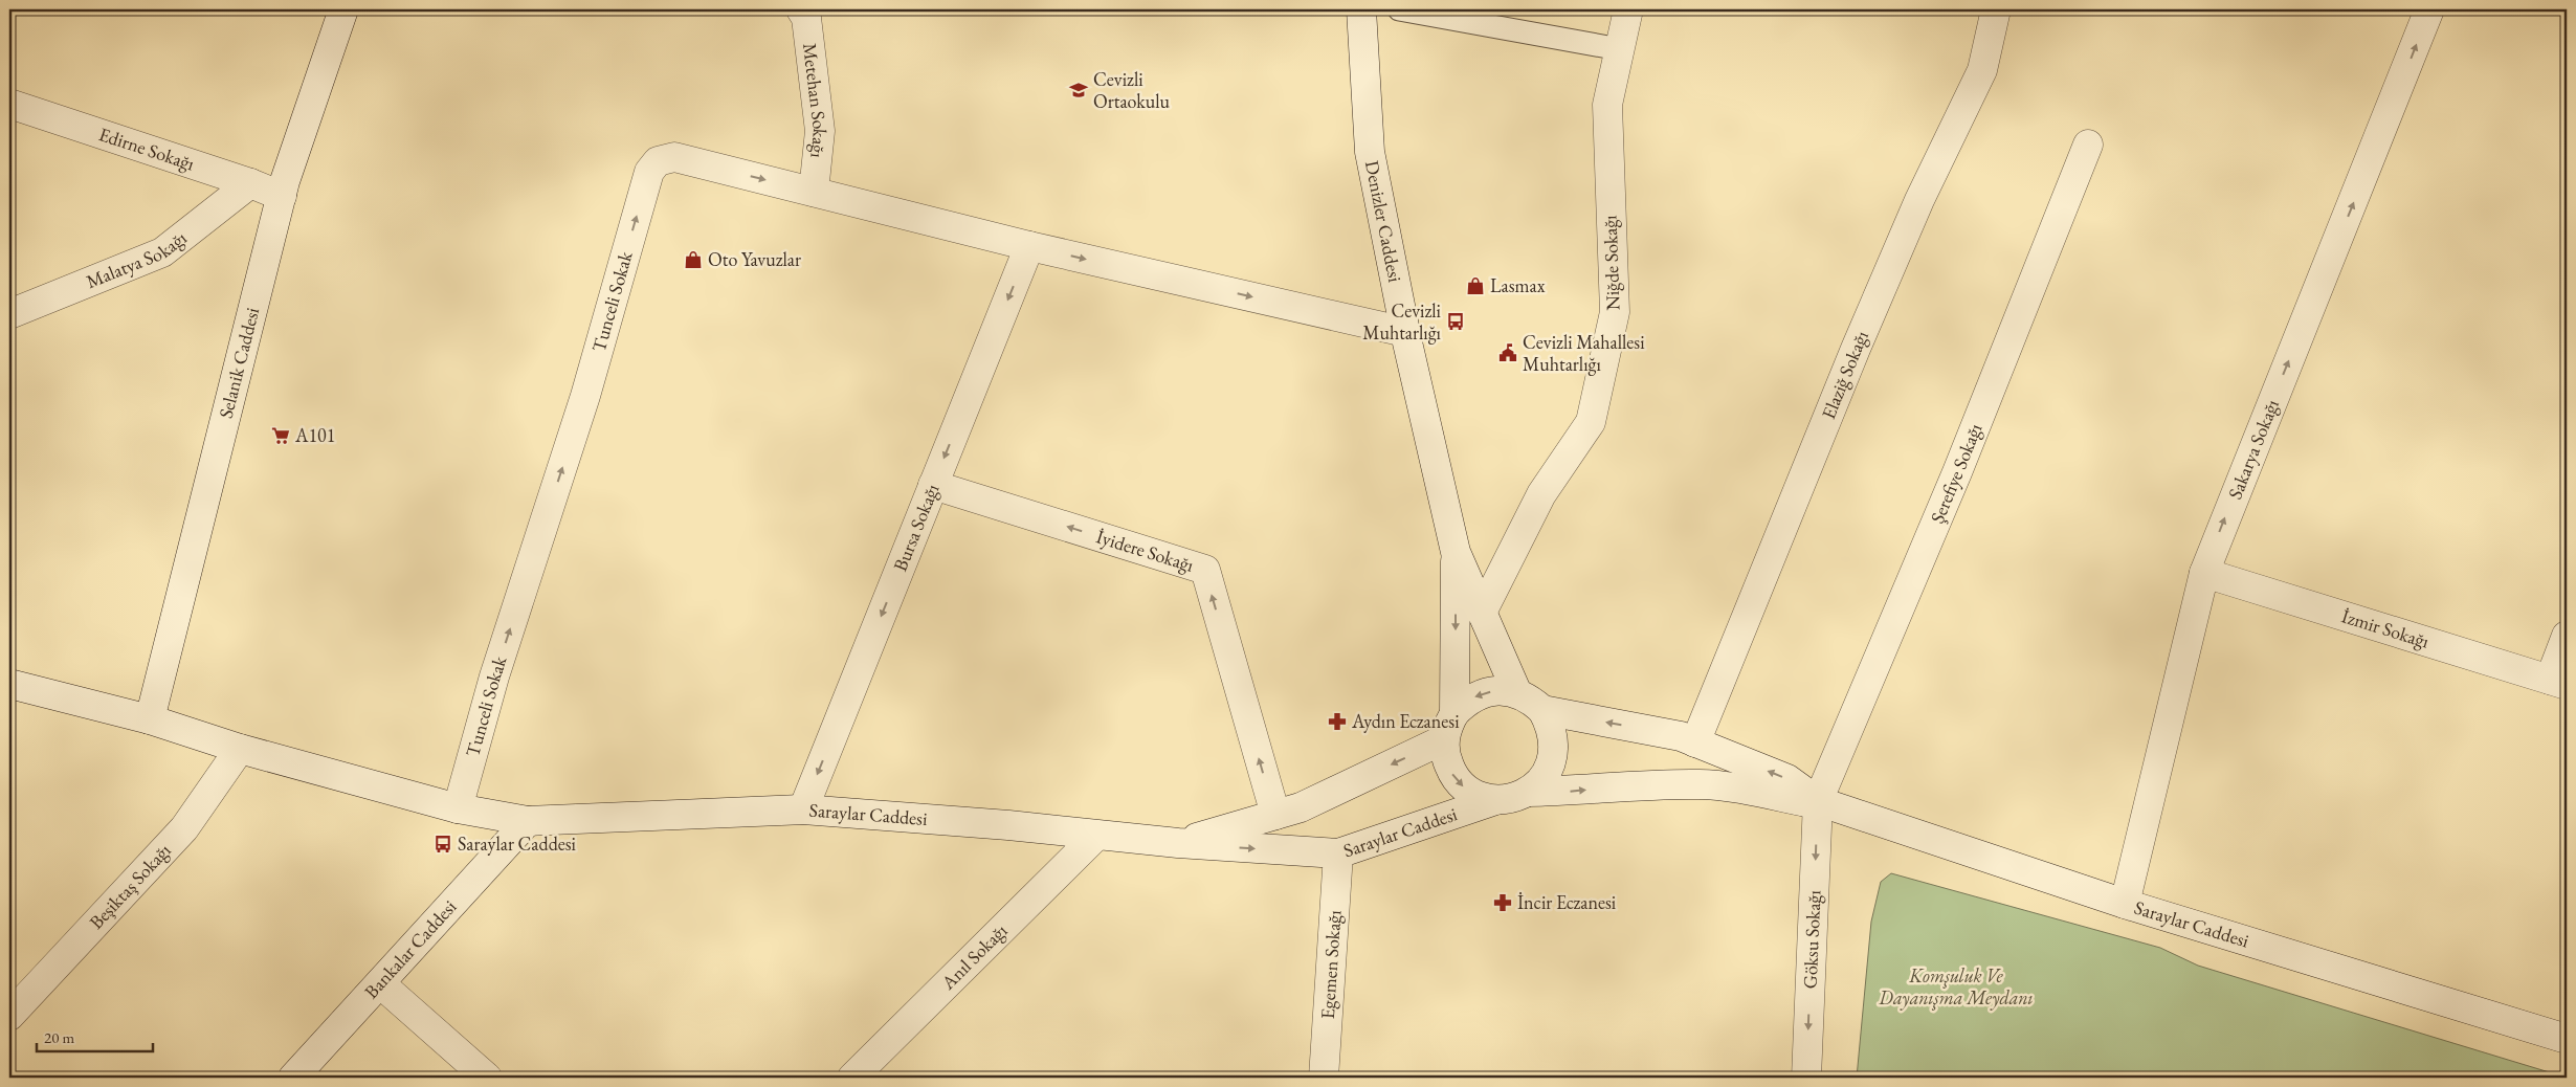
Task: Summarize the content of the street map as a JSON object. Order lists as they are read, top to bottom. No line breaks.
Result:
{"streets":{"street":["Metehan Sokağı","Edirne Sokağı","Denizler Caddesi","Malatya Sokağı","Niğde Sokağı","Tunceli Sokak","Selanik Caddesi","Elaziğ Sokağı","Sakarya Sokağı","Şerefiye Sokağı","Bursa Sokağı","İyidere Sokağı","İzmir Sokağı","Saraylar Caddesi","Beşiktaş Sokağı","Göksu Sokağı","Bankalar Caddesi","Anıl Sokağı","Egemen Sokağı"]},"crossings":[["Metehan Sokağı","Tunceli Sokak"],["Edirne Sokağı","Malatya Sokağı"],["Edirne Sokağı","Selanik Caddesi"],["Denizler Caddesi","Niğde Sokağı"],["Denizler Caddesi","Tunceli Sokak"],["Denizler Caddesi","Saraylar Caddesi"],["Tunceli Sokak","Bursa Sokağı"],["Tunceli Sokak","Saraylar Caddesi"],["Selanik Caddesi","Saraylar Caddesi"],["Elaziğ Sokağı","Saraylar Caddesi"],["Sakarya Sokağı","İzmir Sokağı"],["Sakarya Sokağı","Saraylar Caddesi"],["Şerefiye Sokağı","Saraylar Caddesi"],["Şerefiye Sokağı","Göksu Sokağı"],["Bursa Sokağı","İyidere Sokağı"],["Bursa Sokağı","Saraylar Caddesi"],["İyidere Sokağı","Saraylar Caddesi"],["Saraylar Caddesi","Beşiktaş Sokağı"],["Saraylar Caddesi","Göksu Sokağı"],["Saraylar Caddesi","Bankalar Caddesi"],["Saraylar Caddesi","Anıl Sokağı"],["Saraylar Caddesi","Egemen Sokağı"]],"one_way":["Sakarya Sokağı","Bursa Sokağı","İyidere Sokağı","Göksu Sokağı"],"parks":["Komşuluk Ve Dayanışma Meydanı"],"places":{"school or university":["Cevizli Ortaokulu"],"shop":["Oto Yavuzlar","Lasmax"],"bus stop":["Cevizli Muhtarlığı","Saraylar Caddesi"],"public building":["Cevizli Mahallesi Muhtarlığı"],"supermarket":["A101"],"pharmacy":["Aydın Eczanesi","İncir Eczanesi"]},"scale_bar":"20 m"}
